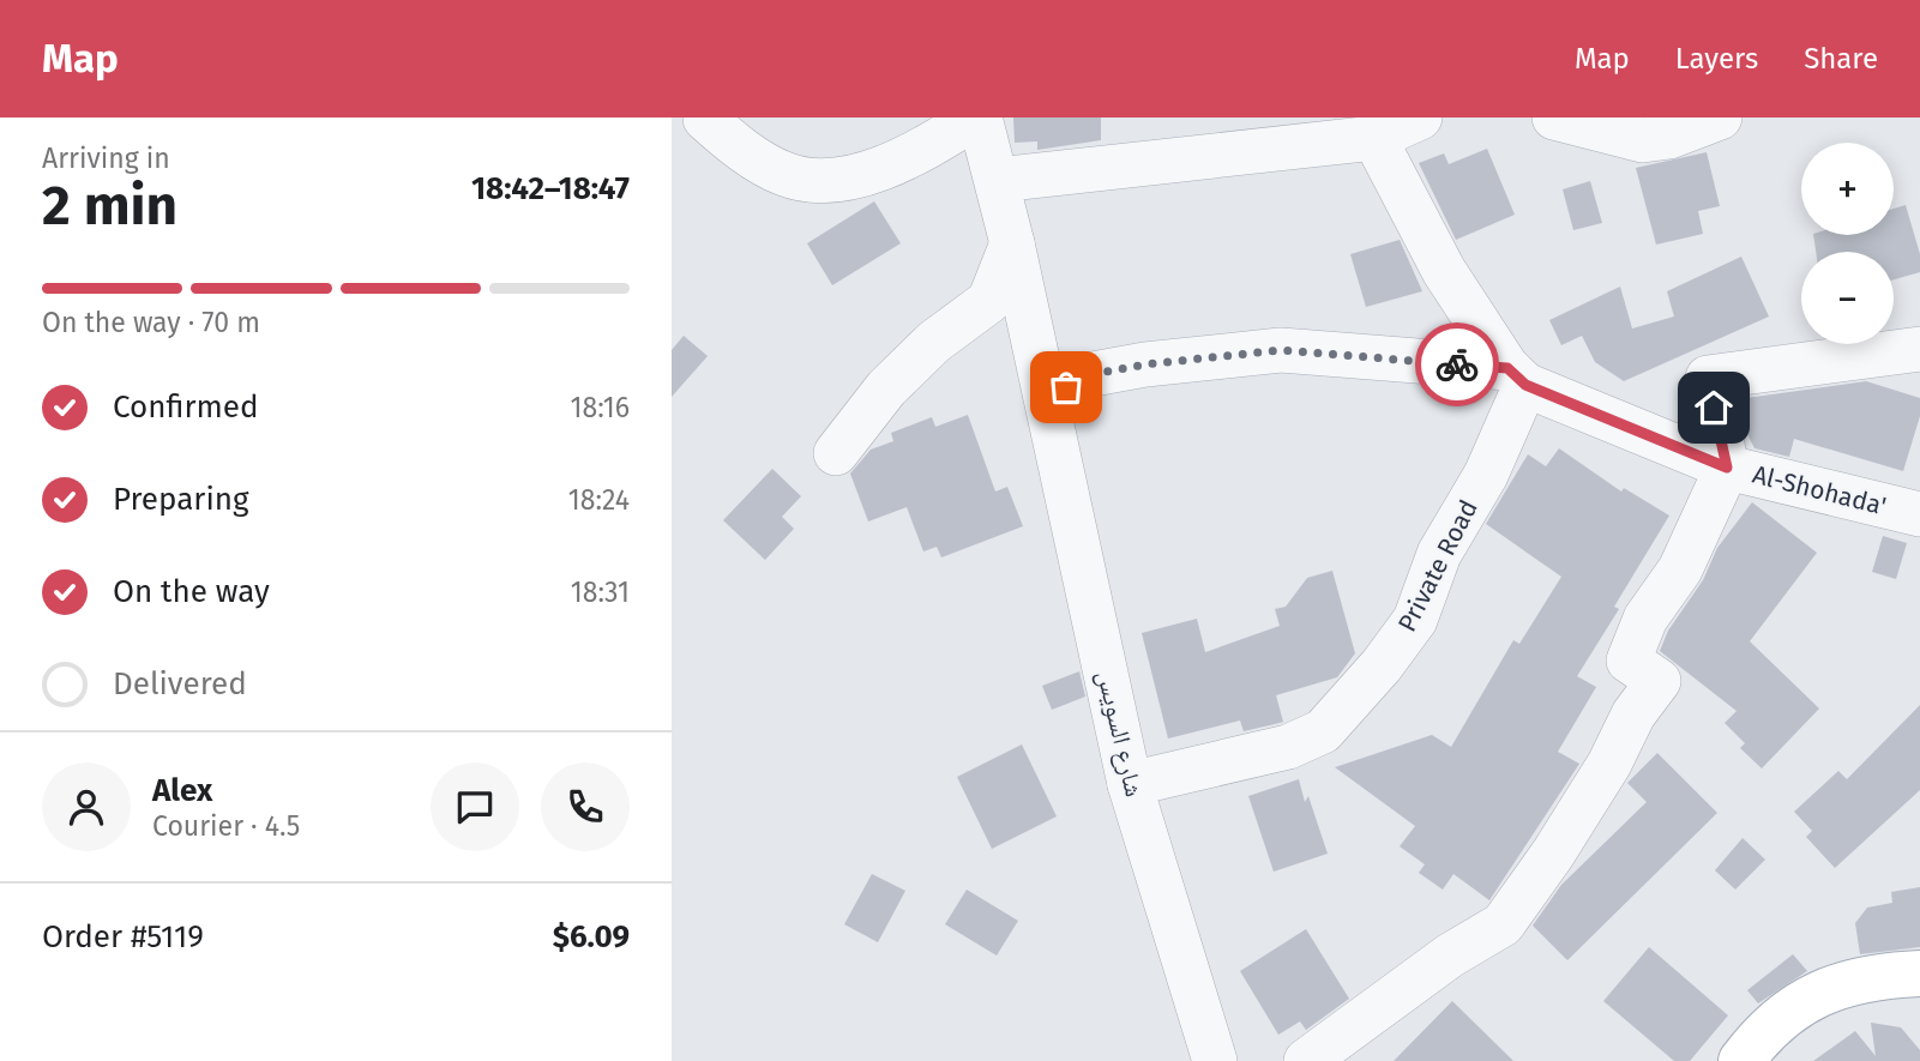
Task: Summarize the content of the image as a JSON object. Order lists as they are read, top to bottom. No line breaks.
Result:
{"streets":{"street":["Al-Shohada'","Private Road","شارع السويس"]},"crossings":[["Al-Shohada'","Private Road"],["Al-Shohada'","شارع السويس"],["Private Road","شارع السويس"]],"page":{"header":"Map","nav":["Map","Layers","Share"],"heading":["2 min","Arriving in","18:42–18:47"],"panel":["Alex","Courier · 4.5","Order #5119","$6.09"],"map_buttons":["+","−"],"bar":"On the way · 70 m","list":[["Confirmed","18:16"],["Preparing","18:24"],["On the way","18:31"],"Delivered"]}}
